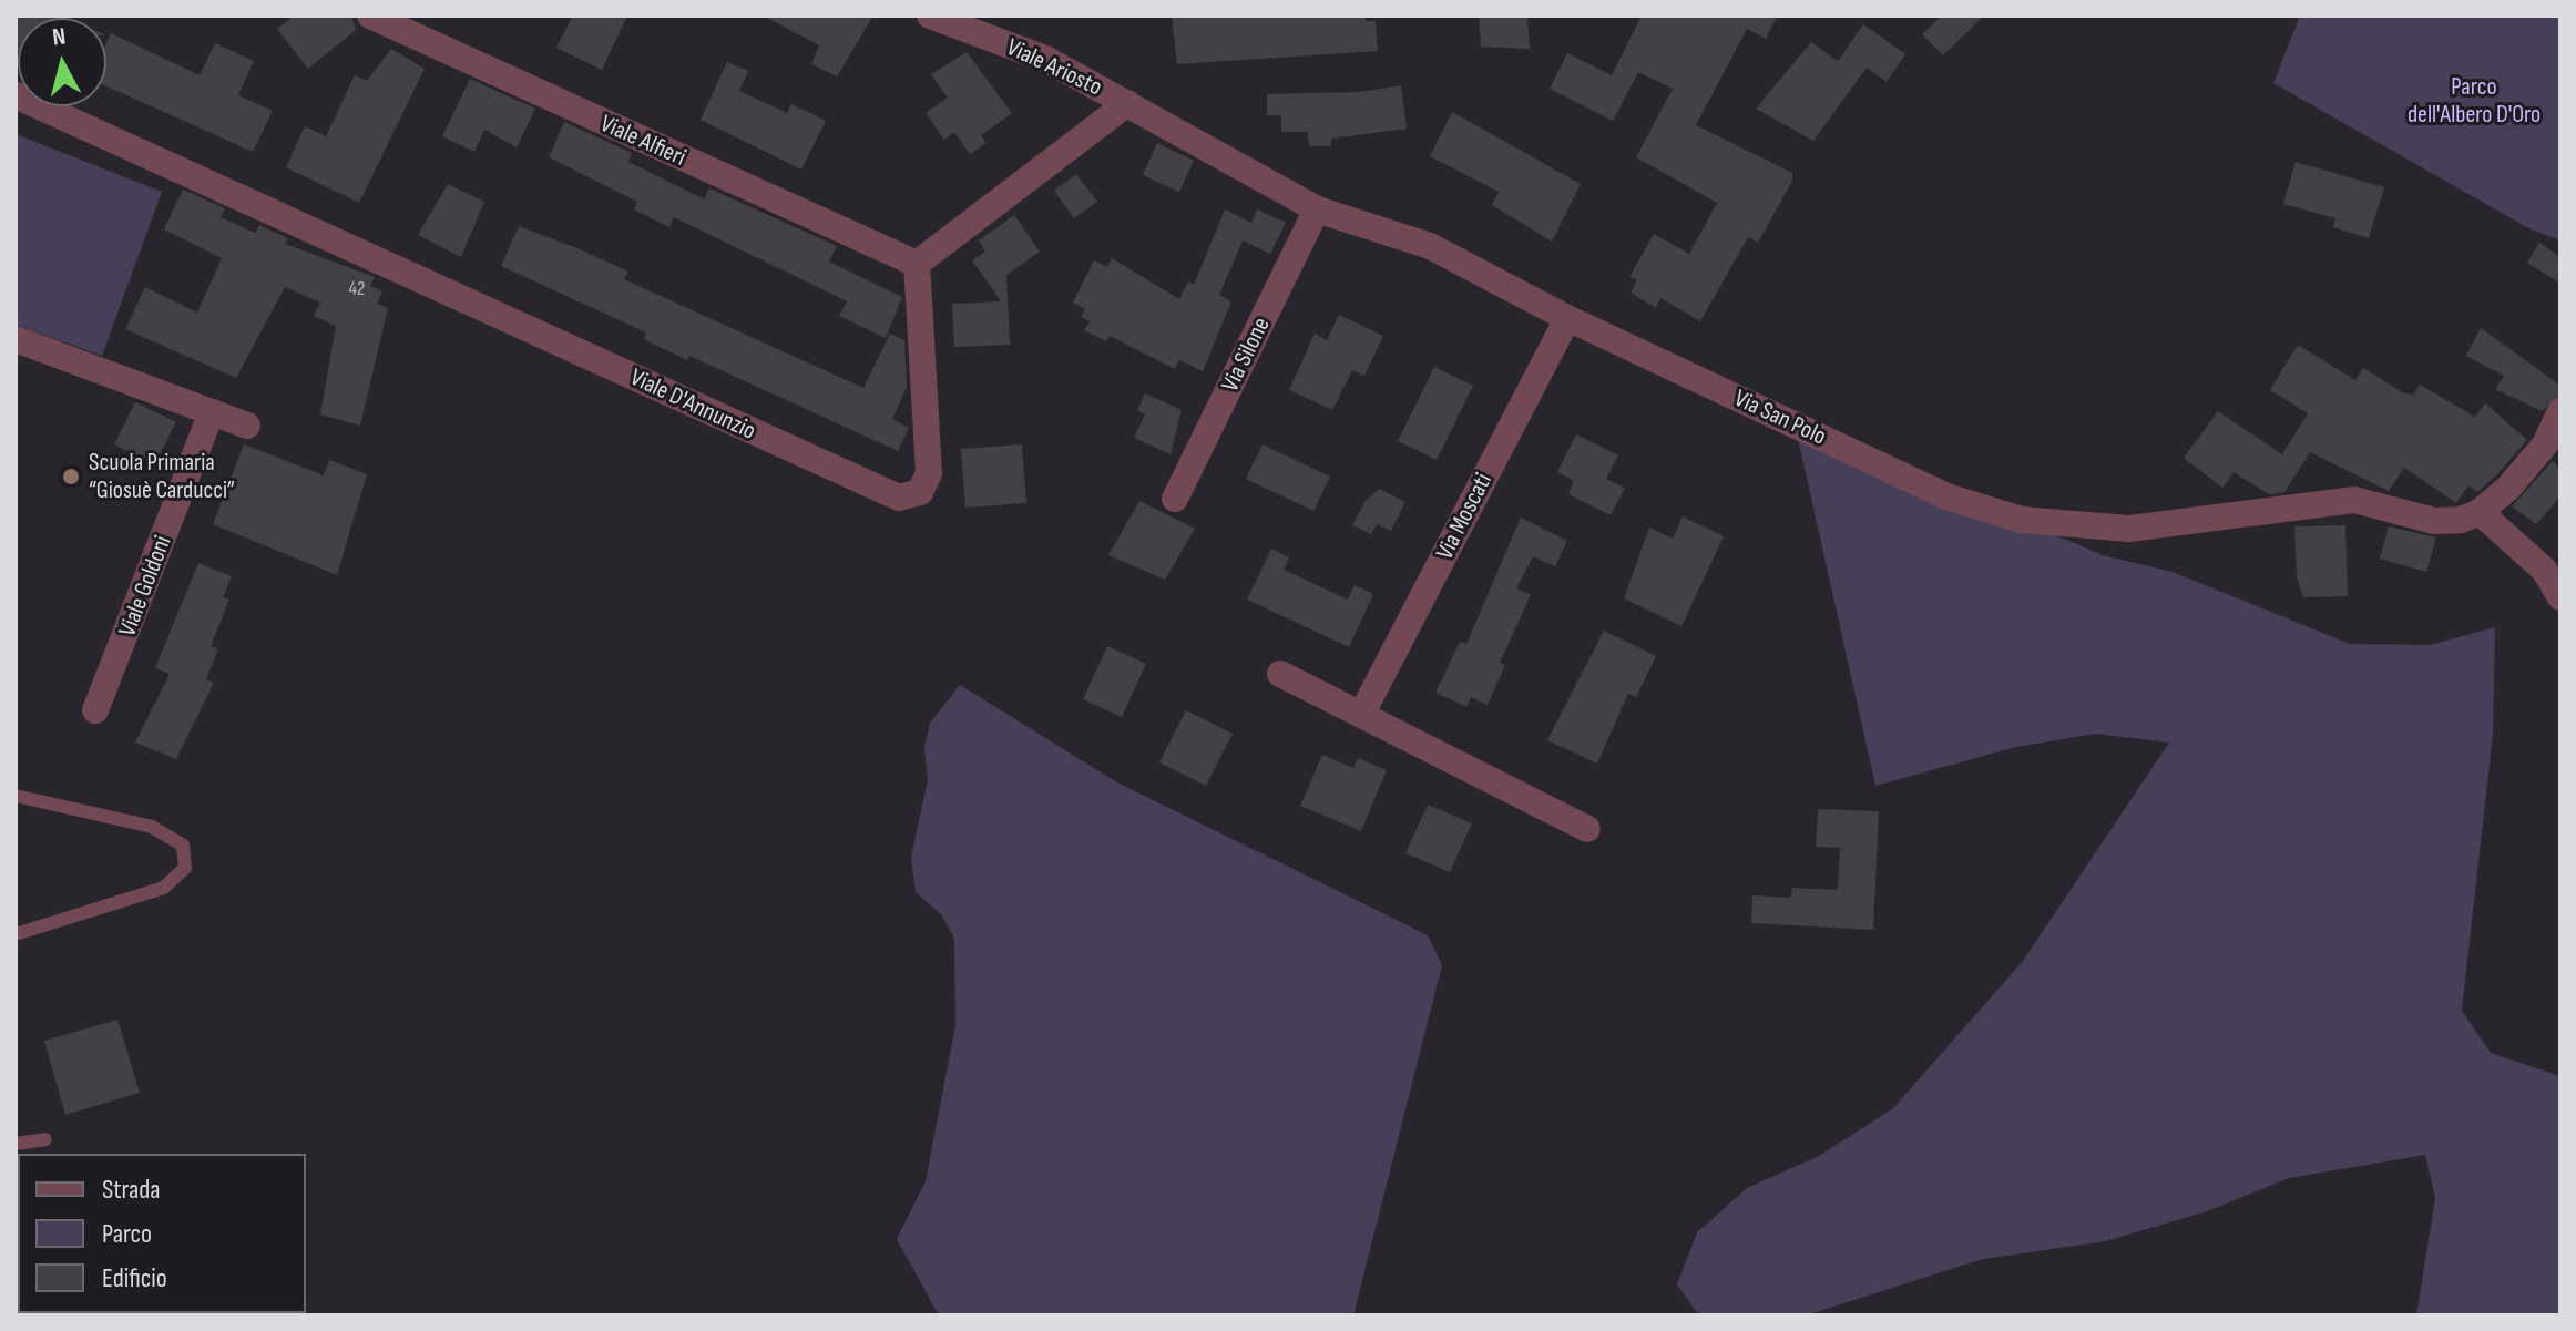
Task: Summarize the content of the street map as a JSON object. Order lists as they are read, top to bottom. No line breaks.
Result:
{"streets":{"street":["Viale Ariosto","Viale Alfieri","Via Silone","Viale D'Annunzio","Via San Polo","Via Moscati","Viale Goldoni"]},"crossings":[["Viale Ariosto","Via San Polo"],["Viale Alfieri","Viale D'Annunzio"],["Via Silone","Via San Polo"],["Via San Polo","Via Moscati"]],"parks":["Parco dell'Albero D'Oro"],"places":["Scuola Primaria “Giosuè Carducci”"],"house_numbers":["42"],"legend":["Strada","Parco","Edificio"],"north":"top"}
